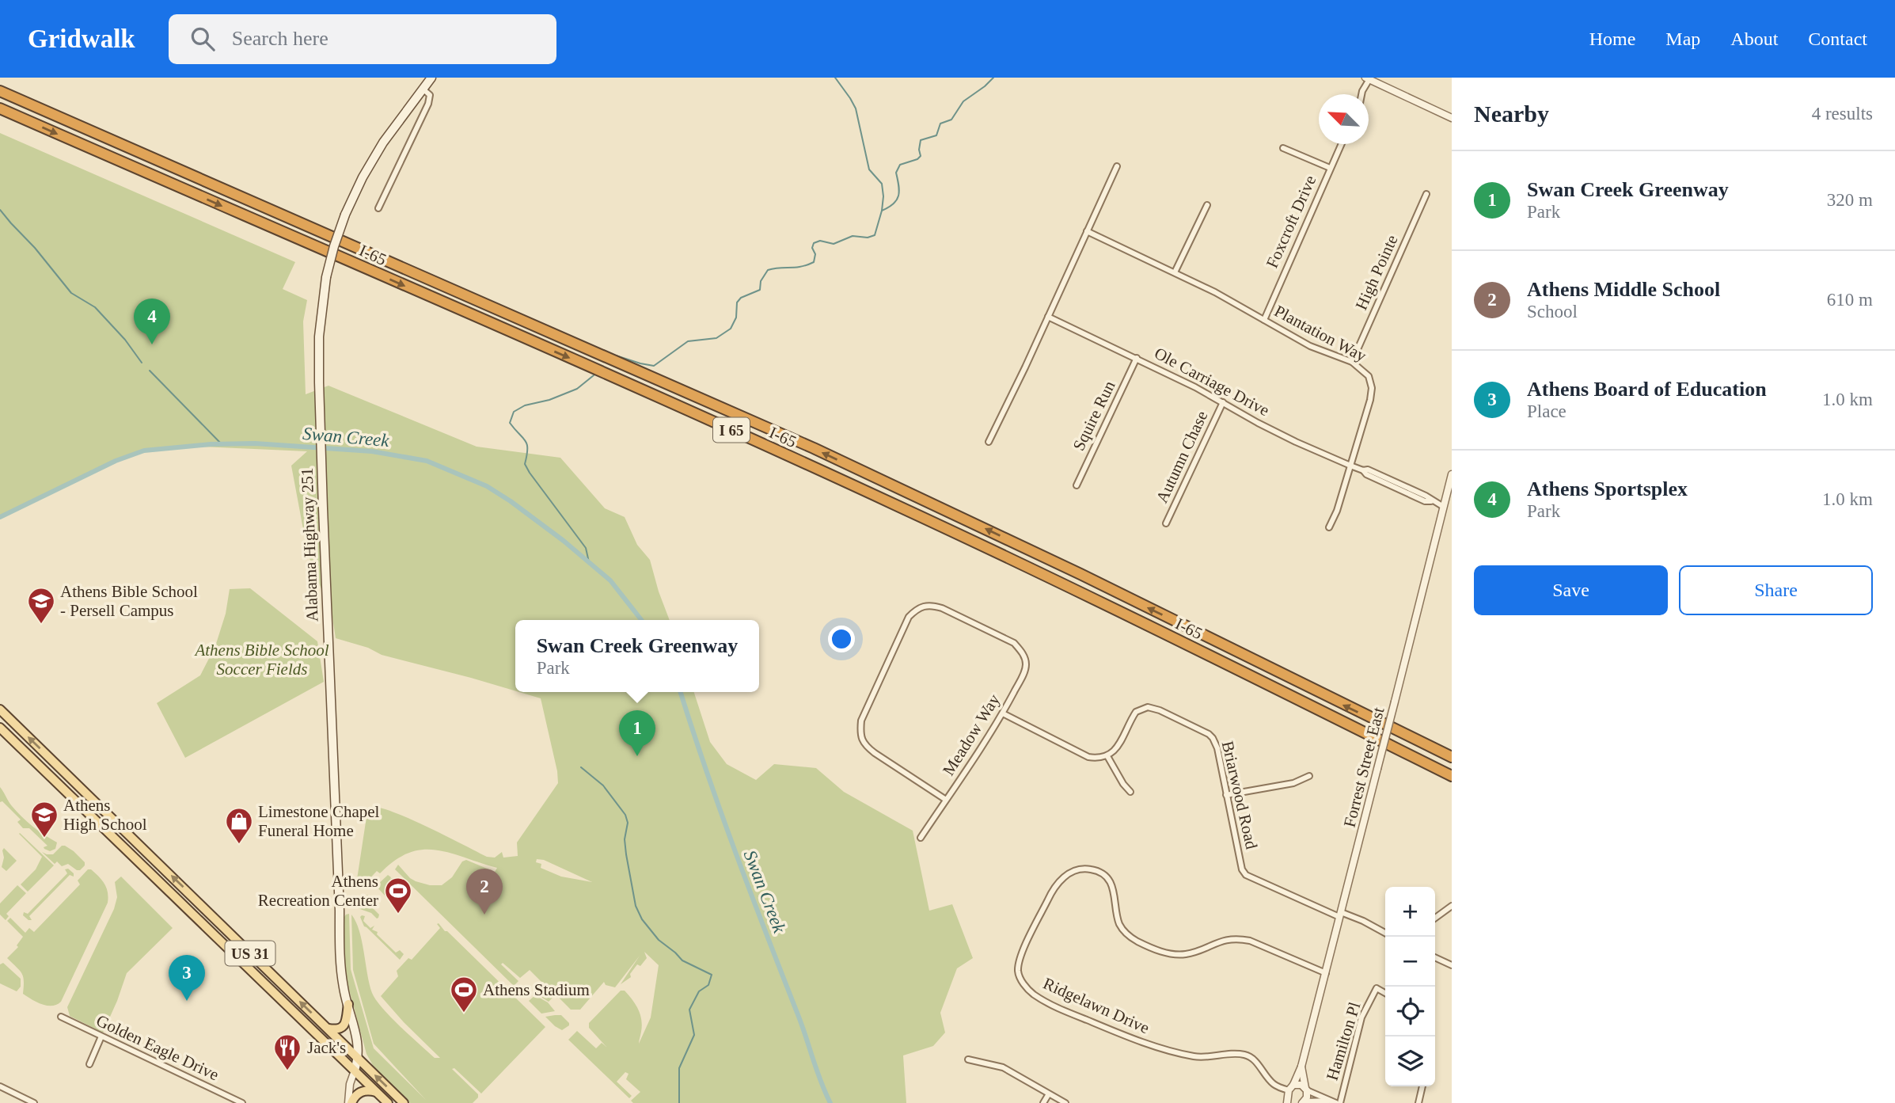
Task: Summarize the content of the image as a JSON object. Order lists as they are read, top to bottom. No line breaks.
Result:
{"streets":{"highway":["I-65","I 65"],"main road":["Alabama Highway 251","US 31"],"street":["Foxcroft Drive","High Pointe","Plantation Way","Ole Carriage Drive","Squire Run","Autumn Chase","Meadow Way","Forrest Street East","Briarwood Road","Ridgelawn Drive","Hamilton Pl","Golden Eagle Drive"]},"crossings":[["Foxcroft Drive","Plantation Way"],["High Pointe","Plantation Way"],["Plantation Way","Ole Carriage Drive"],["Ole Carriage Drive","Squire Run"],["Ole Carriage Drive","Autumn Chase"],["Ole Carriage Drive","Forrest Street East"],["Alabama Highway 251","US 31"],["Forrest Street East","Briarwood Road"],["Forrest Street East","Ridgelawn Drive"]],"water":["Swan Creek"],"parks":["Athens Bible School Soccer Fields"],"places":{"school or university":["Athens Bible School - Persell Campus","Athens High School"],"shop":["Limestone Chapel Funeral Home"],"sports":["Athens Recreation Center","Athens Stadium"],"restaurant":["Jack's"]},"north":"top left","page":{"header":"Gridwalk","search":"Search here","nav":["Home","Map","About","Contact"],"heading":["Nearby","4 results"],"list":[{"mark":"1","name":"Swan Creek Greenway","note":"Park","value":"320 m"},{"mark":"2","name":"Athens Middle School","note":"School","value":"610 m"},{"mark":"3","name":"Athens Board of Education","note":"Place","value":"1.0 km"},{"mark":"4","name":"Athens Sportsplex","note":"Park","value":"1.0 km"}],"pins":["4","1","2","3"],"buttons":["Save","Share"],"popup":["Swan Creek Greenway","Park"],"map_buttons":["+","−"]}}
